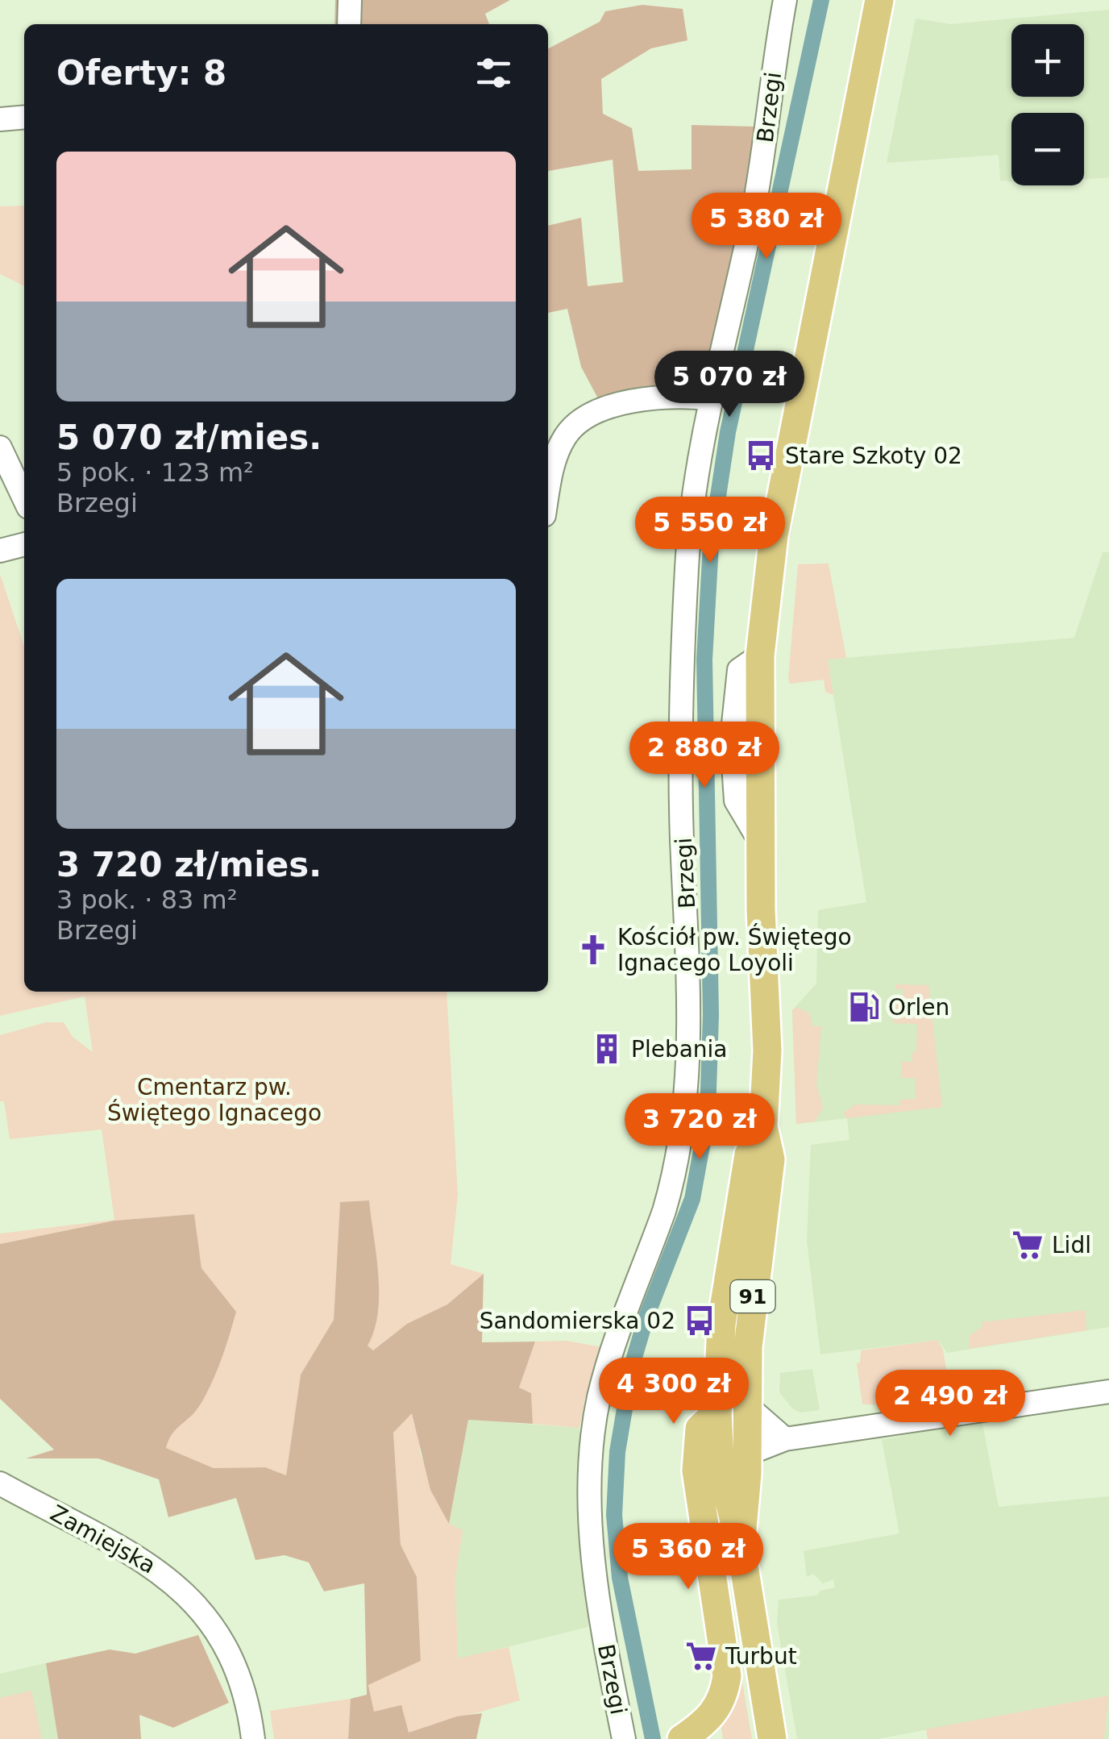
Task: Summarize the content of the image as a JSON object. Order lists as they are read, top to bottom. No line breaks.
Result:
{"streets":{"main road":["91"],"street":["Brzegi","Zamiejska"]},"parks":["Cmentarz pw. Świętego Ignacego"],"places":{"bus stop":["Stare Szkoty 02","Sandomierska 02"],"church":["Kościół pw. Świętego Ignacego Loyoli"],"fuel station":["Orlen"],"building":["Plebania"],"supermarket":["Lidl","Turbut"]},"page":{"map_buttons":["+","−"],"heading":"Oferty: 8","list":[{"name":"5 070 zł/mies.","note":"5 pok. · 123 m² · Brzegi"},{"name":"3 720 zł/mies.","note":"3 pok. · 83 m² · Brzegi"}],"price":["5 380 zł","5 070 zł","5 550 zł","2 880 zł","3 720 zł","4 300 zł","2 490 zł","5 360 zł"]}}
